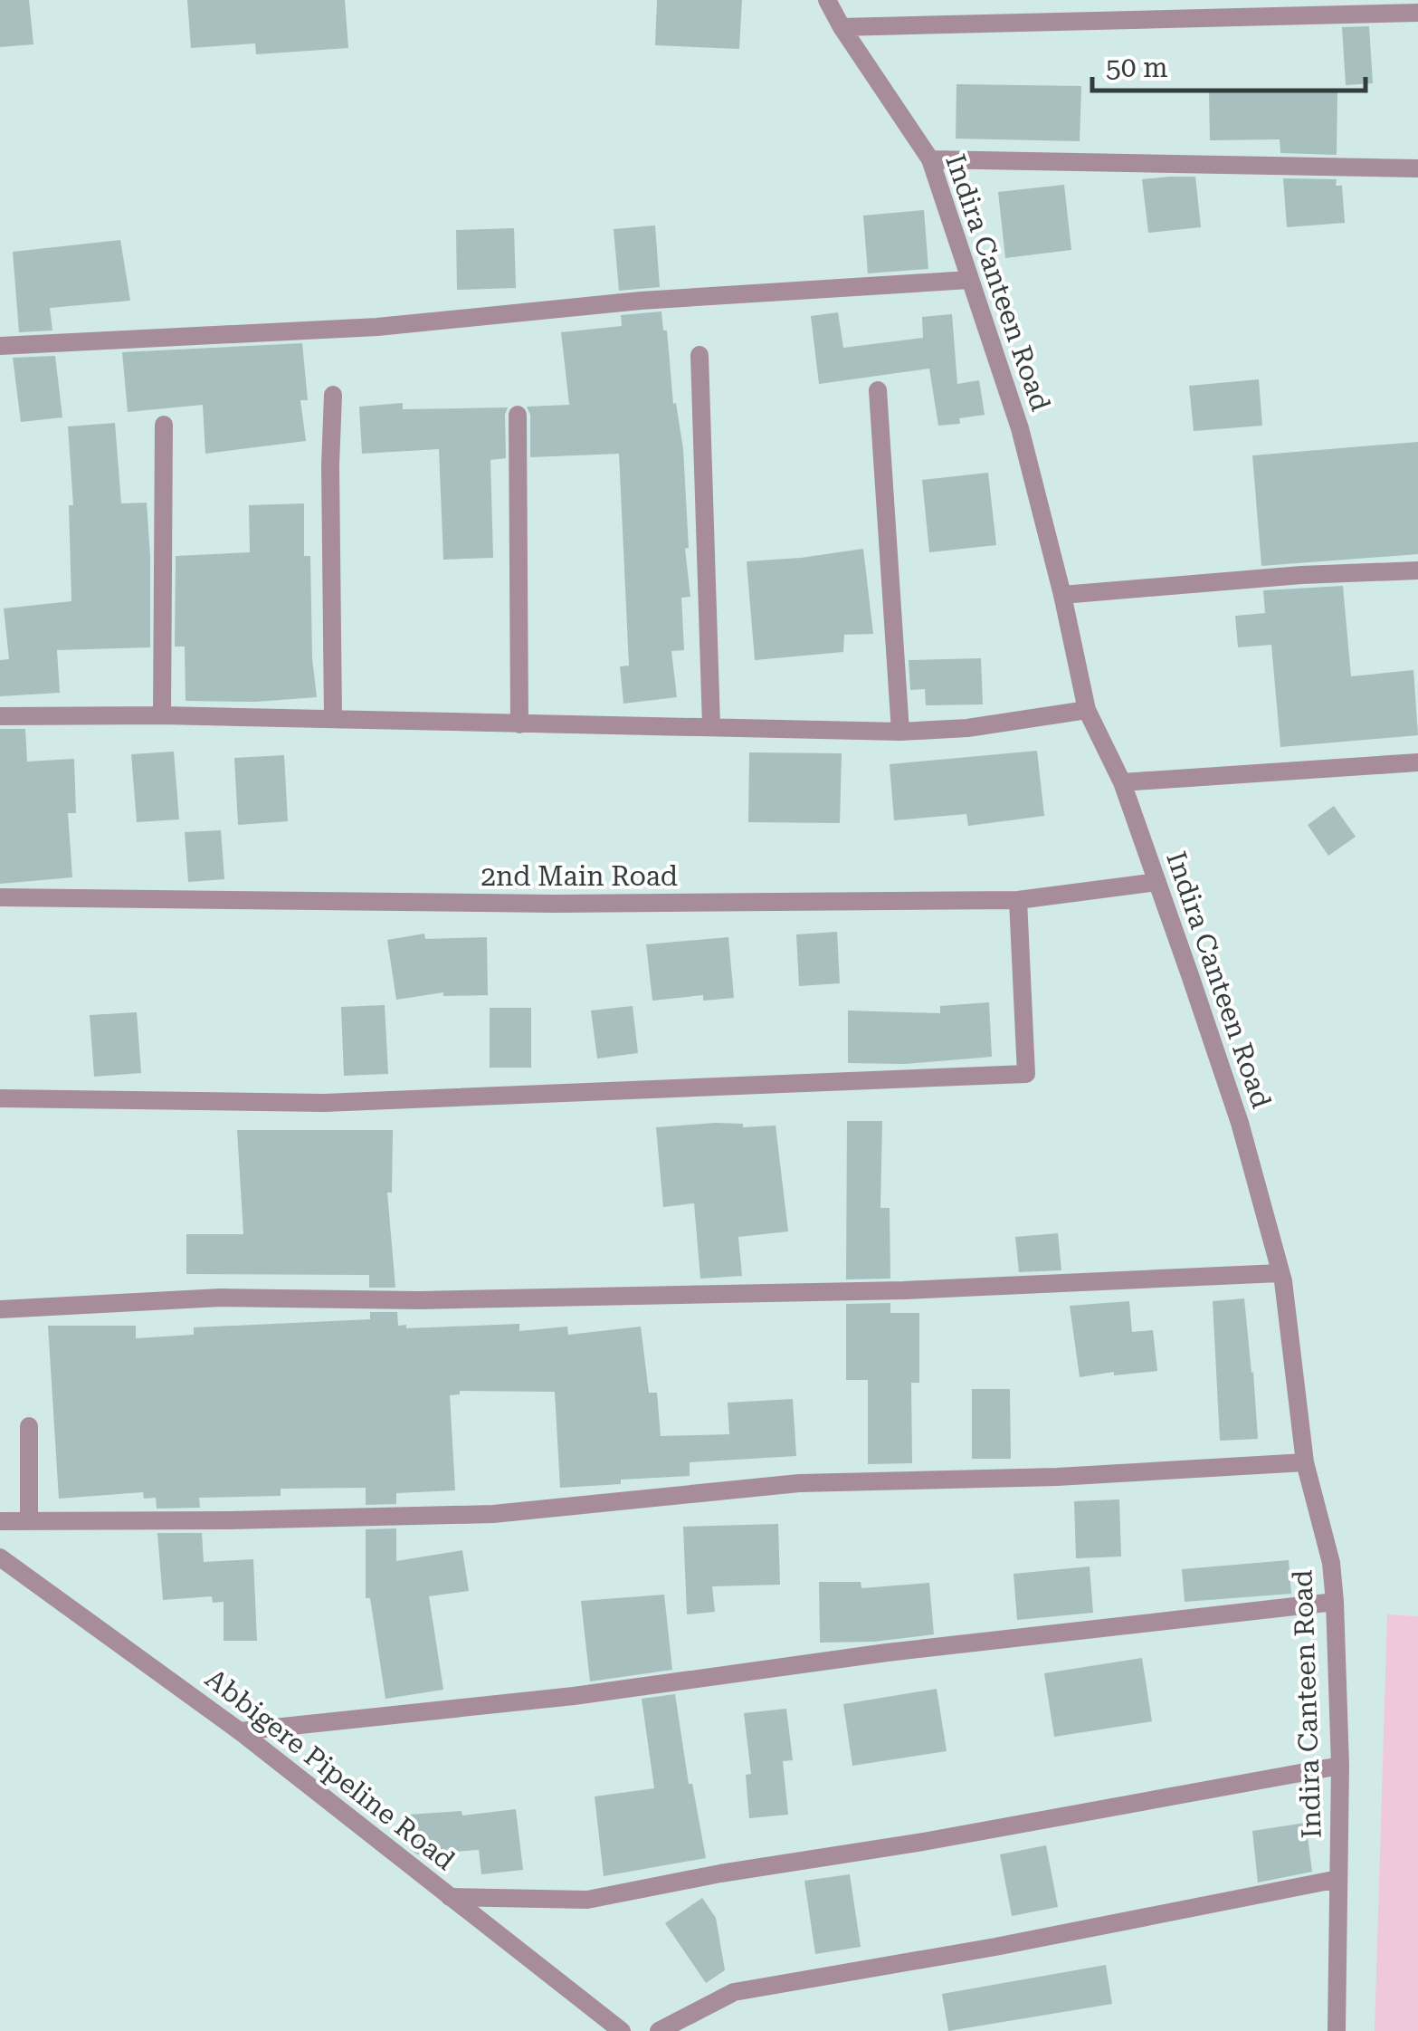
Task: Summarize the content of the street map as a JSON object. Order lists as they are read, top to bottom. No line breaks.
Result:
{"streets":{"street":["Indira Canteen Road","2nd Main Road","Abbigere Pipeline Road"]},"crossings":[["Indira Canteen Road","2nd Main Road"]],"scale_bar":"50 m"}
